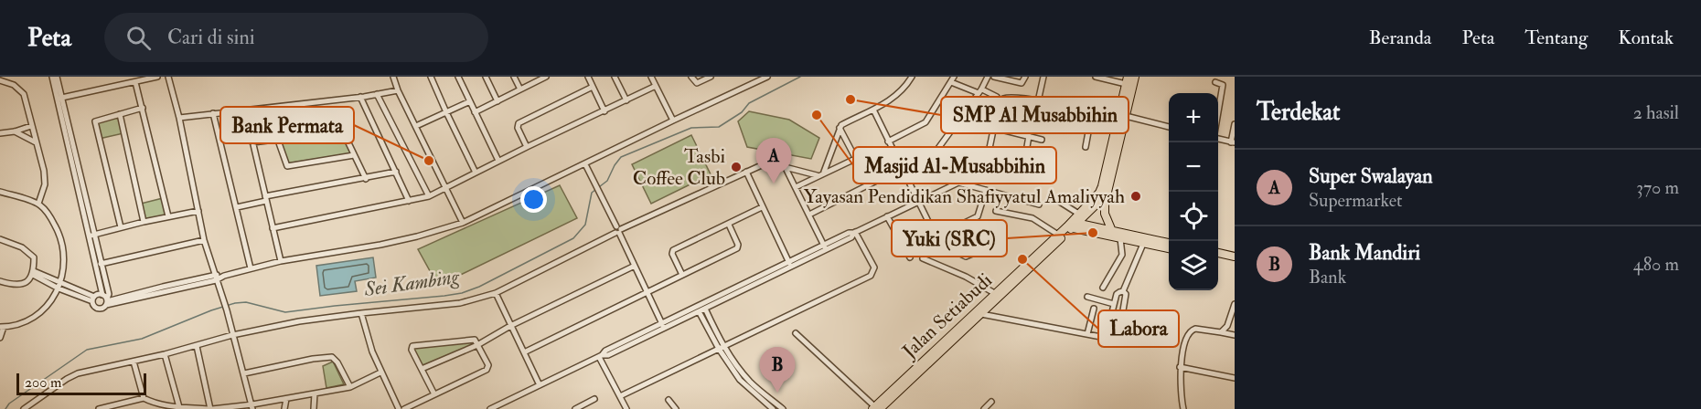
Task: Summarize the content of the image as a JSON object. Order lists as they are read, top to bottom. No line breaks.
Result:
{"streets":{"main road":["Jalan Setiabudi"]},"water":["Sei Kambing"],"places":["SMP Al Musabbihin","Masjid Al-Musabbihin","Bank Permata","Tasbi Coffee Club","Yayasan Pendidikan Shafiyyatul Amaliyyah","Yuki (SRC)","Labora"],"scale_bar":"200 m","page":{"header":"Peta","search":"Cari di sini","nav":["Beranda","Peta","Tentang","Kontak"],"heading":["Terdekat","2 hasil"],"map_buttons":["+","−"],"pins":["A","B"],"list":[{"mark":"A","name":"Super Swalayan","note":"Supermarket","value":"370 m"},{"mark":"B","name":"Bank Mandiri","note":"Bank","value":"480 m"}],"scale":"200 m"}}
